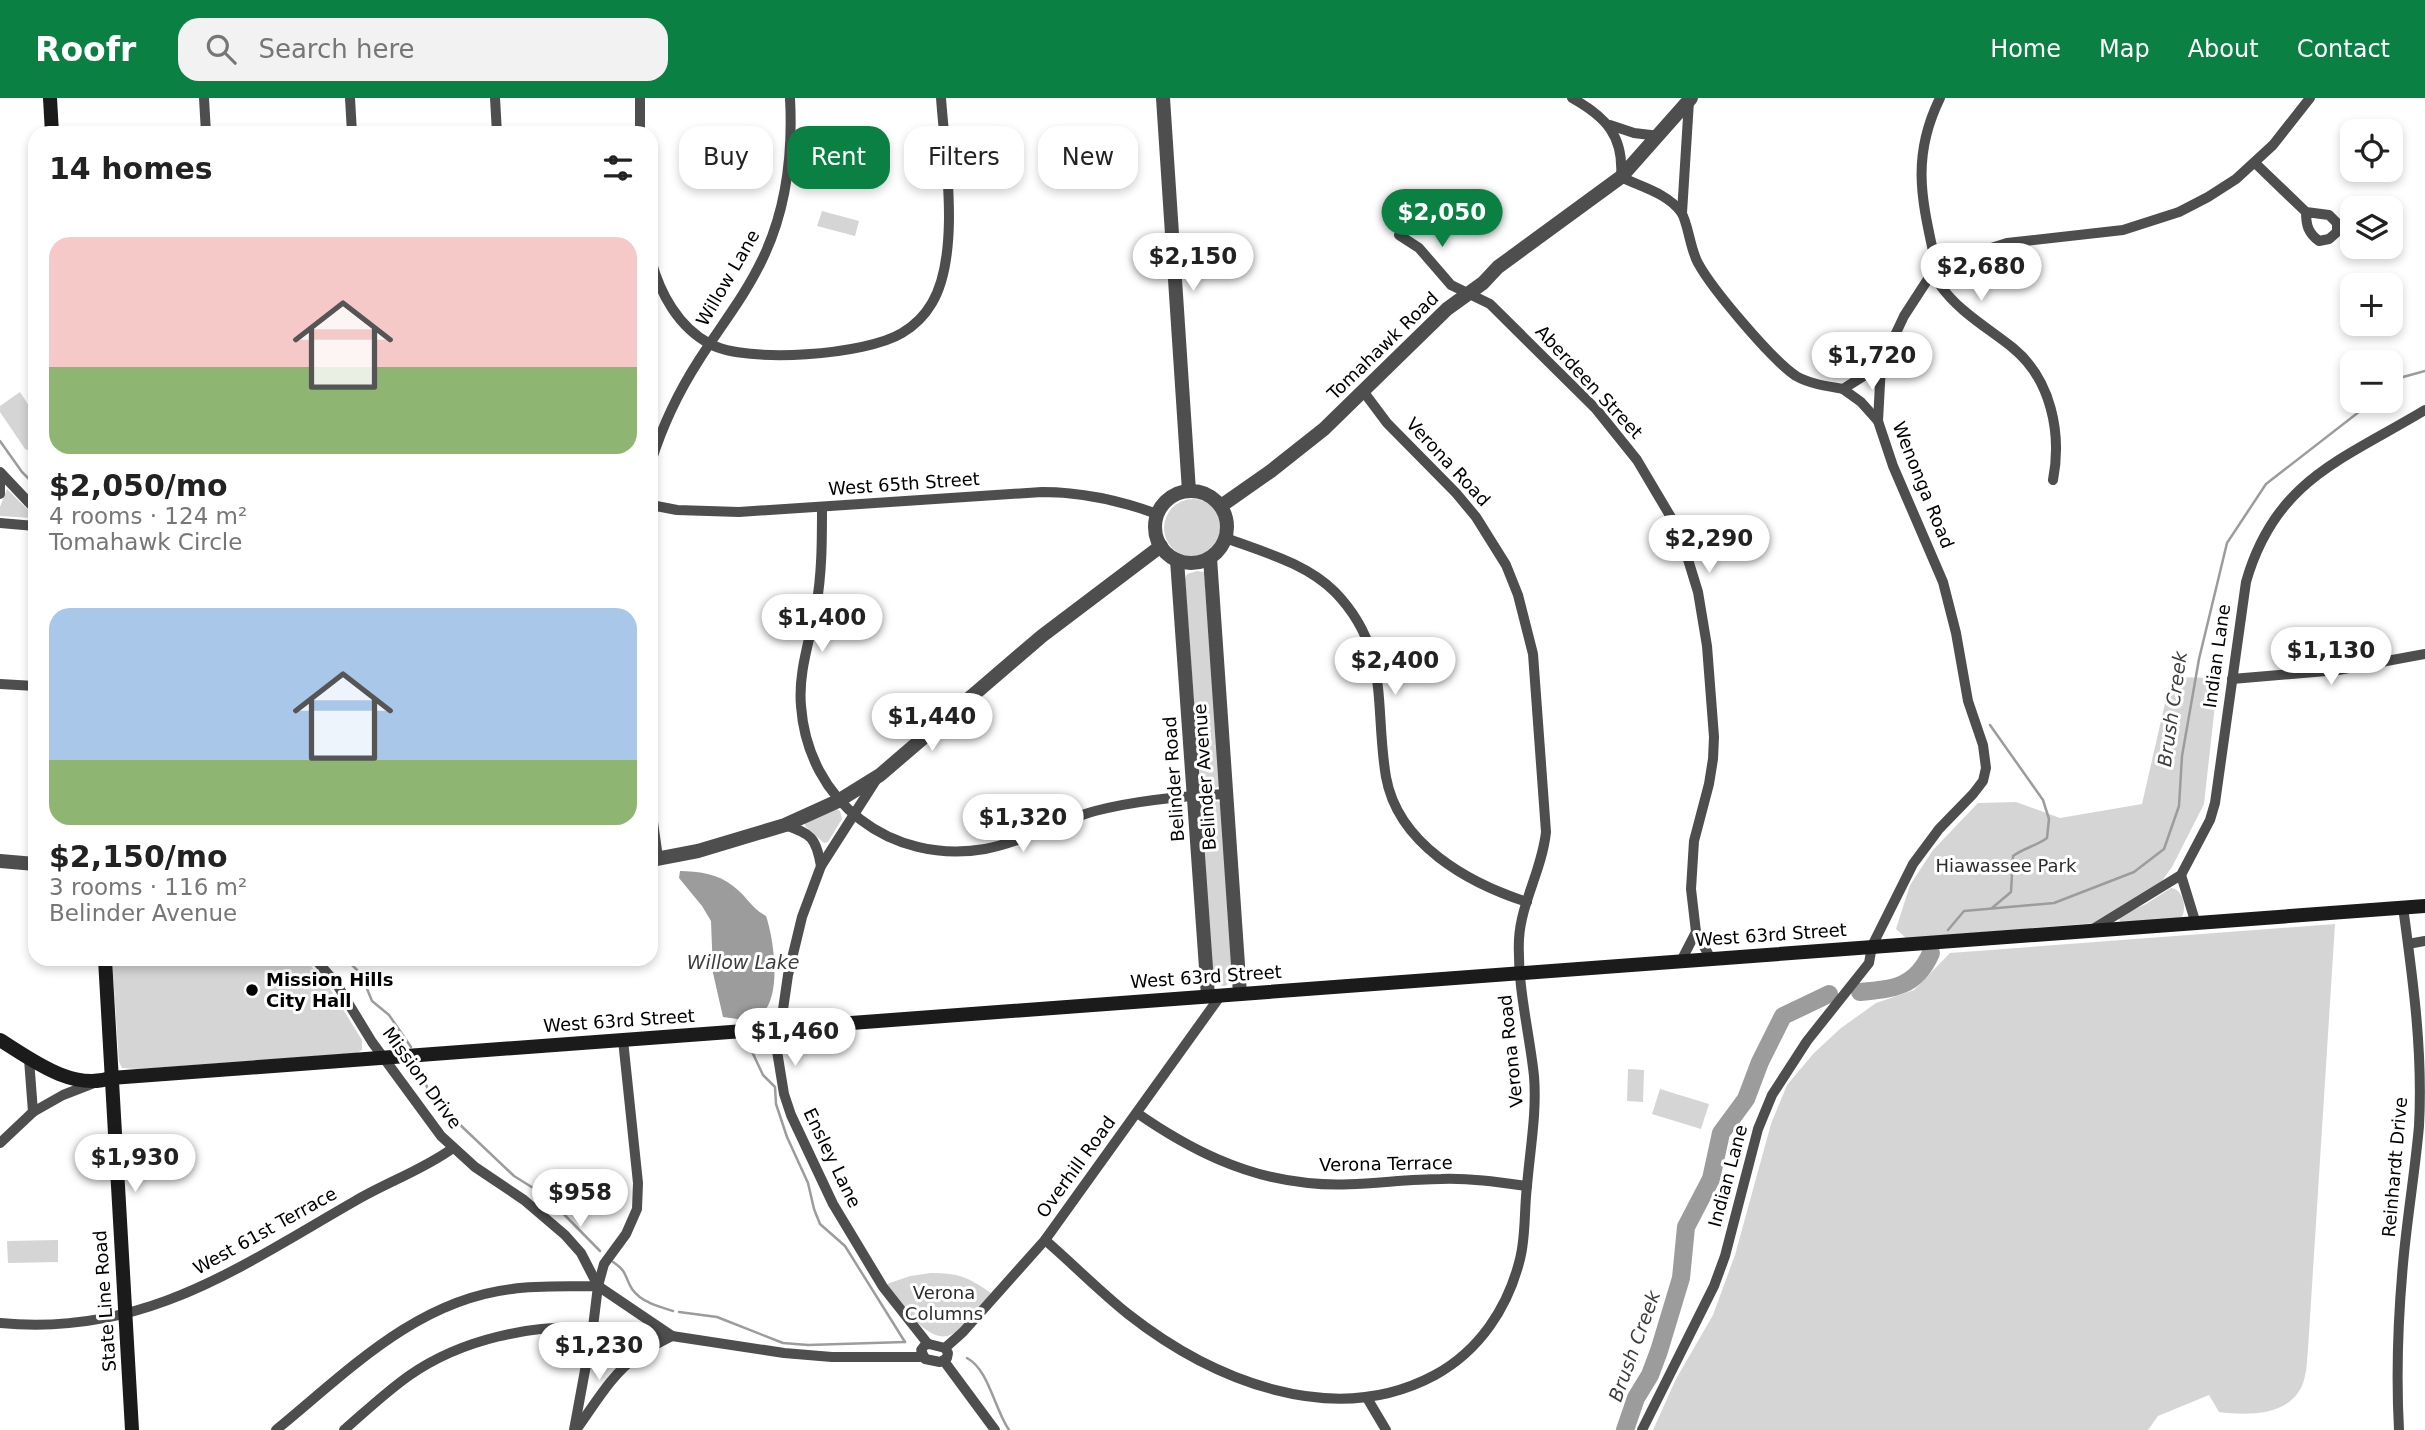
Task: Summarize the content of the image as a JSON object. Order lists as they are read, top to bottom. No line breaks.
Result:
{"streets":{"main road":["West 63rd Street","State Line Road"],"street":["Willow Lane","Tomahawk Road","Aberdeen Street","Verona Road","West 65th Street","Wenonga Road","Indian Lane","Belinder Avenue","Belinder Road","Mission Drive","Ensley Lane","Verona Terrace","Overhill Road","Reinhardt Drive","West 61st Terrace"]},"crossings":[["Tomahawk Road","Aberdeen Street"],["Tomahawk Road","Verona Road"],["Tomahawk Road","West 65th Street"],["Tomahawk Road","Belinder Avenue"],["Tomahawk Road","Belinder Road"],["Aberdeen Street","West 63rd Street"],["Verona Road","West 63rd Street"],["Verona Road","Verona Terrace"],["Verona Road","Overhill Road"],["West 65th Street","Belinder Avenue"],["West 65th Street","Belinder Road"],["Wenonga Road","Indian Lane"],["Wenonga Road","West 63rd Street"],["Indian Lane","West 63rd Street"],["Belinder Avenue","Belinder Road"],["Belinder Avenue","West 63rd Street"],["Belinder Road","West 63rd Street"],["Belinder Road","Overhill Road"],["West 63rd Street","Mission Drive"],["West 63rd Street","Ensley Lane"],["West 63rd Street","Overhill Road"],["West 63rd Street","Reinhardt Drive"],["West 63rd Street","State Line Road"],["Mission Drive","West 61st Terrace"],["Ensley Lane","Overhill Road"],["Verona Terrace","Overhill Road"],["West 61st Terrace","State Line Road"]],"water":["Brush Creek","Willow Lake"],"parks":["Hiawassee Park","Verona Columns"],"places":["Mission Hills City Hall"],"page":{"header":"Roofr","search":"Search here","nav":["Home","Map","About","Contact"],"map_buttons":["+","−"],"chip":["Buy","Rent","Filters","New"],"heading":"14 homes","price":["$2,050","$2,150","$2,680","$1,720","$2,290","$1,400","$1,130","$2,400","$1,440","$1,320","$1,460","$1,930","$958","$1,230"],"list":[{"name":"$2,050/mo","note":"4 rooms · 124 m² · Tomahawk Circle"},{"name":"$2,150/mo","note":"3 rooms · 116 m² · Belinder Avenue"}]}}
